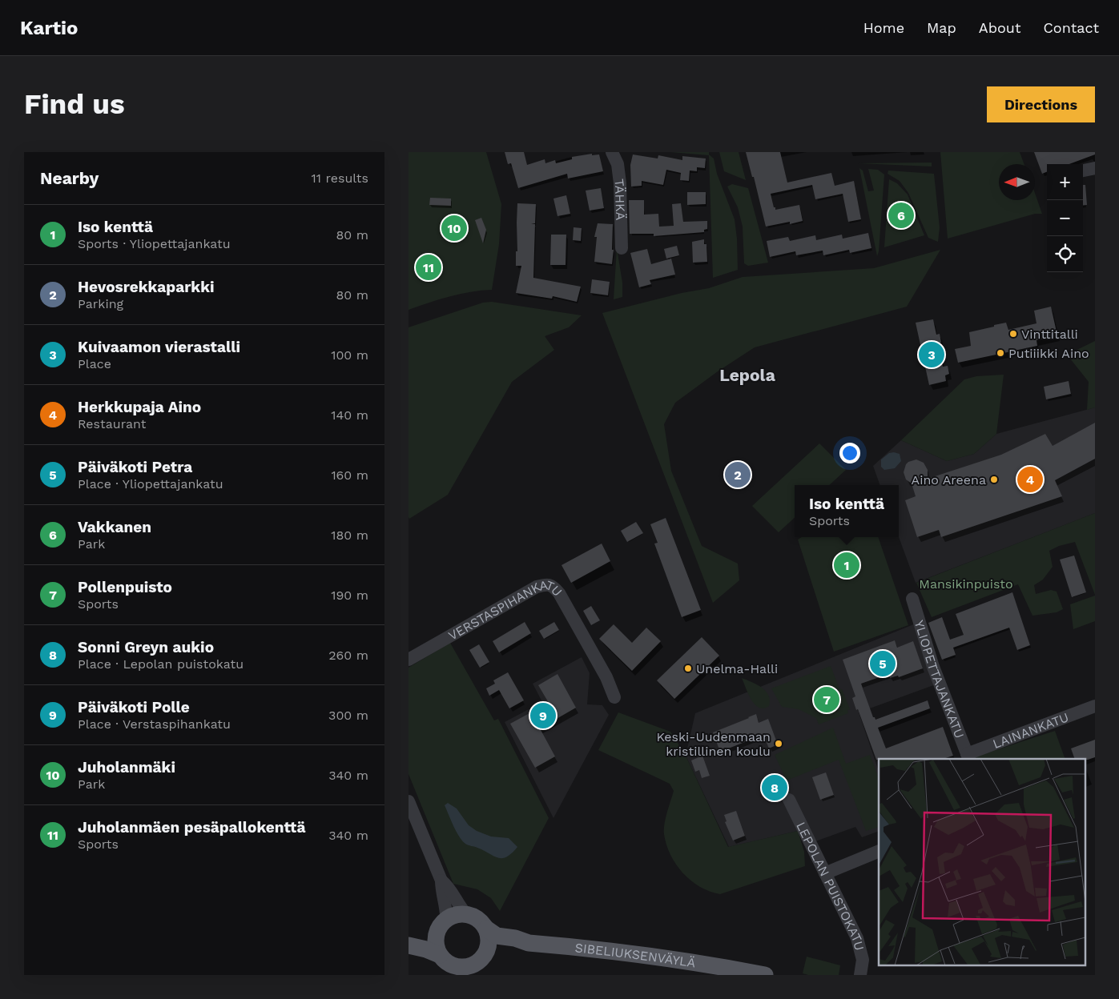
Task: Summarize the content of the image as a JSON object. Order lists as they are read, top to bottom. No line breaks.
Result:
{"streets":{"main road":["SIBELIUKSENVÄYLÄ"],"street":["TÄHKÄ","VERSTASPIHANKATU","YLIOPETTAJANKATU","LAINANKATU","LEPOLAN PUISTOKATU"]},"crossings":[["YLIOPETTAJANKATU","LAINANKATU"]],"districts":["Lepola"],"parks":["Mansikinpuisto"],"places":["Vinttitalli","Putiiikki Aino","Aino Areena","Unelma-Halli","Keski-Uudenmaan kristillinen koulu"],"north":"left","page":{"header":"Kartio","nav":["Home","Map","About","Contact"],"buttons":"Directions","title":"Find us","heading":["Nearby","11 results"],"map_buttons":["+","−"],"pins":["6","10","11","3","2","4","1","5","7","9","8"],"list":[{"mark":"1","name":"Iso kenttä","note":"Sports · Yliopettajankatu","value":"80 m"},{"mark":"2","name":"Hevosrekkaparkki","note":"Parking","value":"80 m"},{"mark":"3","name":"Kuivaamon vierastalli","note":"Place","value":"100 m"},{"mark":"4","name":"Herkkupaja Aino","note":"Restaurant","value":"140 m"},{"mark":"5","name":"Päiväkoti Petra","note":"Place · Yliopettajankatu","value":"160 m"},{"mark":"6","name":"Vakkanen","note":"Park","value":"180 m"},{"mark":"7","name":"Pollenpuisto","note":"Sports","value":"190 m"},{"mark":"8","name":"Sonni Greyn aukio","note":"Place · Lepolan puistokatu","value":"260 m"},{"mark":"9","name":"Päiväkoti Polle","note":"Place · Verstaspihankatu","value":"300 m"},{"mark":"10","name":"Juholanmäki","note":"Park","value":"340 m"},{"mark":"11","name":"Juholanmäen pesäpallokenttä","note":"Sports","value":"340 m"}],"popup":["Iso kenttä","Sports"]}}
